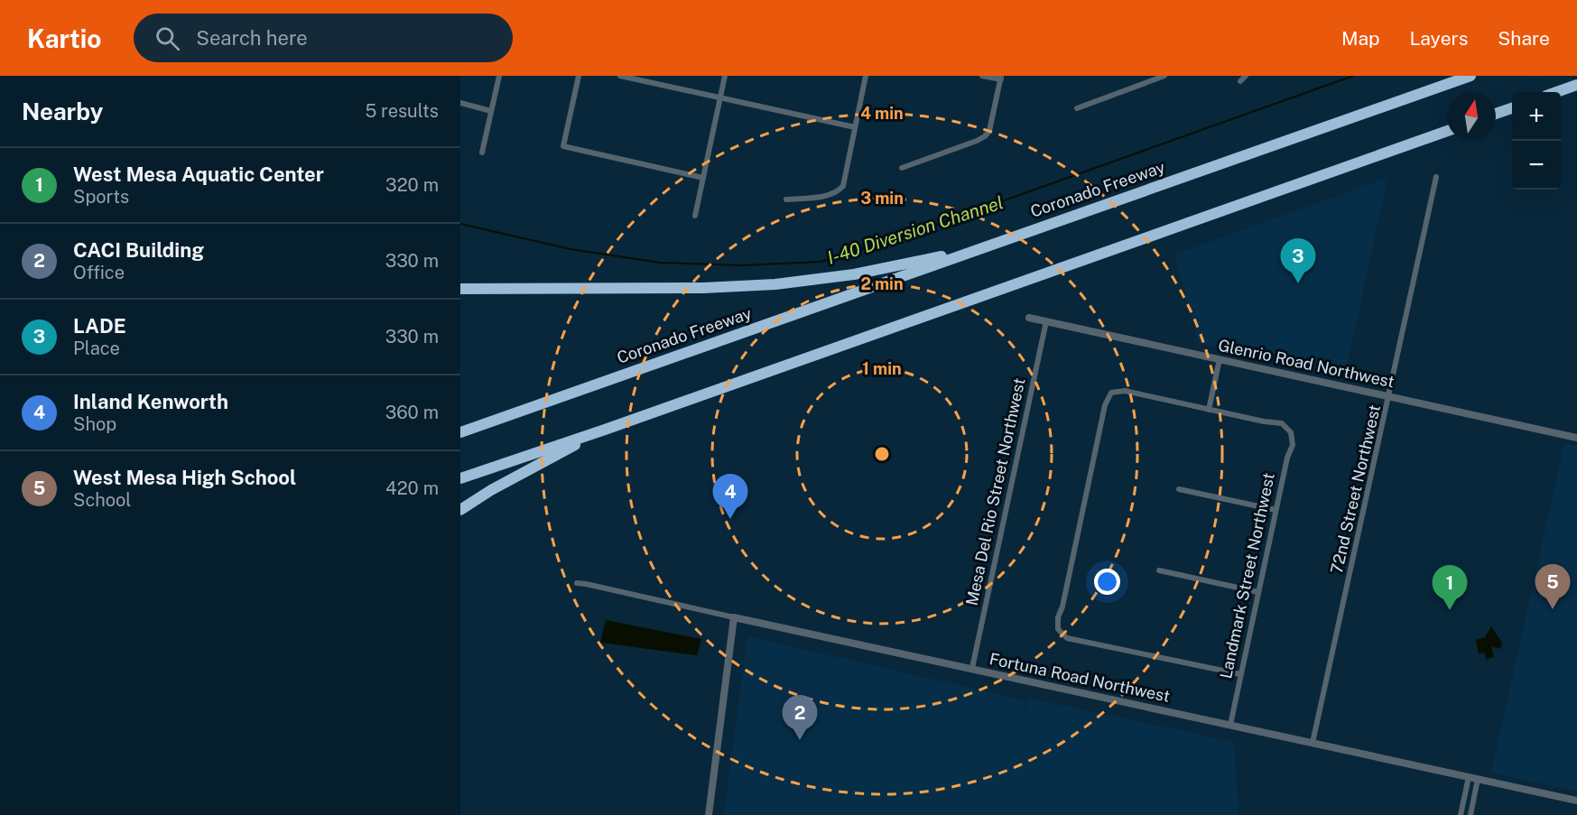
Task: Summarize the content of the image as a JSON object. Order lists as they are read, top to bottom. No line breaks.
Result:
{"streets":{"highway":["Coronado Freeway"],"street":["Glenrio Road Northwest","72nd Street Northwest","Mesa Del Rio Street Northwest","Landmark Street Northwest","Fortuna Road Northwest"]},"crossings":[["Glenrio Road Northwest","72nd Street Northwest"],["Glenrio Road Northwest","Mesa Del Rio Street Northwest"],["72nd Street Northwest","Fortuna Road Northwest"],["Mesa Del Rio Street Northwest","Fortuna Road Northwest"],["Landmark Street Northwest","Fortuna Road Northwest"]],"water":["I-40 Diversion Channel"],"north":"top","page":{"header":"Kartio","search":"Search here","nav":["Map","Layers","Share"],"heading":["Nearby","5 results"],"map_buttons":["+","−"],"list":[{"mark":"1","name":"West Mesa Aquatic Center","note":"Sports","value":"320 m"},{"mark":"2","name":"CACI Building","note":"Office","value":"330 m"},{"mark":"3","name":"LADE","note":"Place","value":"330 m"},{"mark":"4","name":"Inland Kenworth","note":"Shop","value":"360 m"},{"mark":"5","name":"West Mesa High School","note":"School","value":"420 m"}],"pins":["3","4","5","1","2"]},"rings":["4 min","3 min","2 min","1 min"]}
